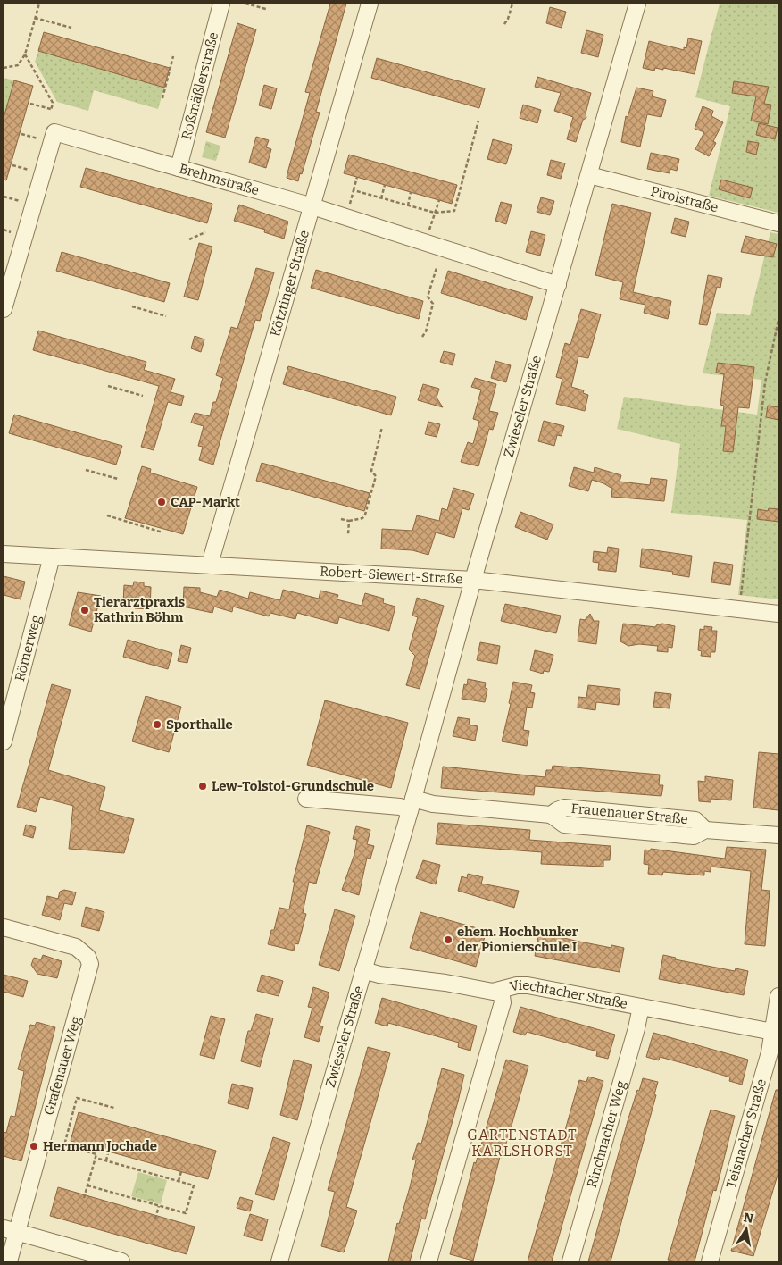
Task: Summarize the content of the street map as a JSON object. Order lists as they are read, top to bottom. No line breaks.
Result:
{"streets":{"street":["Roßmäßlerstraße","Brehmstraße","Pirolstraße","Kötztinger Straße","Zwieseler Straße","Robert-Siewert-Straße","Römerweg","Frauenauer Straße","Viechtacher Straße","Grafenauer Weg","Teisnacher Straße","Rinchnacher Weg"]},"crossings":[["Roßmäßlerstraße","Brehmstraße"],["Brehmstraße","Kötztinger Straße"],["Brehmstraße","Zwieseler Straße"],["Pirolstraße","Zwieseler Straße"],["Kötztinger Straße","Robert-Siewert-Straße"],["Zwieseler Straße","Robert-Siewert-Straße"],["Zwieseler Straße","Frauenauer Straße"],["Zwieseler Straße","Viechtacher Straße"],["Robert-Siewert-Straße","Römerweg"],["Viechtacher Straße","Teisnacher Straße"],["Viechtacher Straße","Rinchnacher Weg"]],"districts":["GARTENSTADT KARLSHORST"],"places":["CAP-Markt","Tierarztpraxis Kathrin Böhm","Sporthalle","Lew-Tolstoi-Grundschule","ehem. Hochbunker der Pionierschule I","Hermann Jochade"],"north":"top"}
